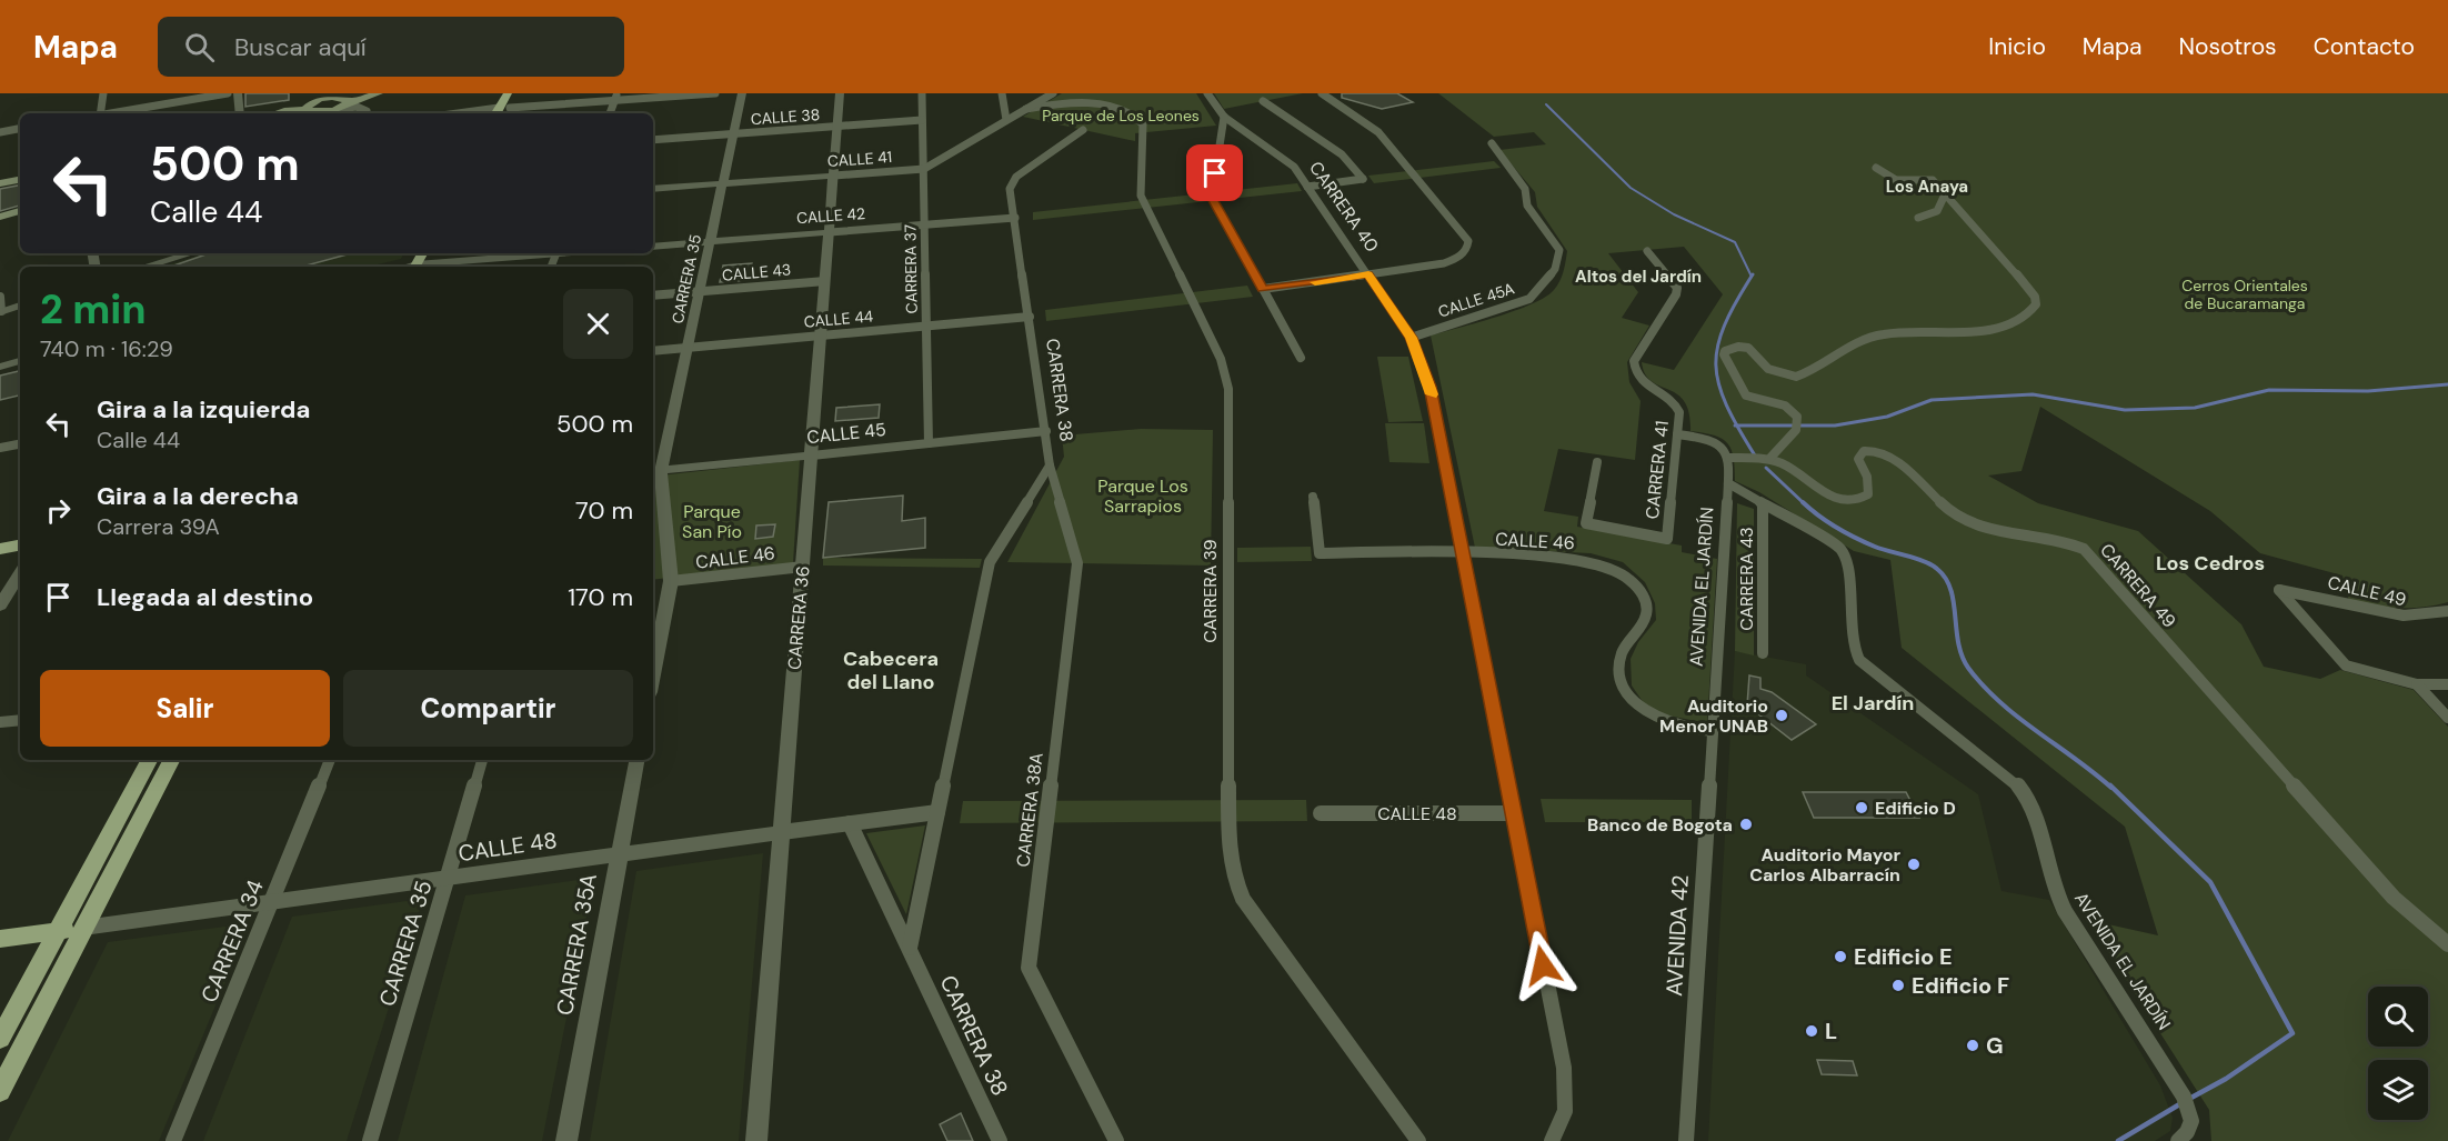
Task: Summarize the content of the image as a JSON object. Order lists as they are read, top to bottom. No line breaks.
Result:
{"streets":{"street":["CALLE 38","CALLE 41","CARRERA 40","CALLE 42","CARRERA 37","CALLE 43","CARRERA 35","CALLE 45A","CALLE 44","CARRERA 38","CALLE 45","CARRERA 41","CALLE 46","CARRERA 43","CARRERA 49","AVENIDA EL JARDÍN","CARRERA 39","CALLE 49","CARRERA 36","CARRERA 38A","CALLE 48","AVENIDA 42","CARRERA 34","CARRERA 35A"]},"crossings":[["CALLE 38","CARRERA 37"],["CALLE 38","CARRERA 35"],["CALLE 38","CARRERA 36"],["CALLE 41","CARRERA 37"],["CALLE 41","CARRERA 35"],["CALLE 41","CARRERA 39"],["CALLE 41","CARRERA 36"],["CARRERA 40","CALLE 45A"],["CARRERA 40","CALLE 46"],["CARRERA 40","CALLE 48"],["CALLE 42","CARRERA 37"],["CALLE 42","CARRERA 35"],["CALLE 42","CARRERA 38"],["CALLE 42","CARRERA 36"],["CARRERA 37","CALLE 44"],["CARRERA 37","CALLE 45"],["CALLE 43","CARRERA 35"],["CALLE 43","CARRERA 36"],["CARRERA 35","CALLE 44"],["CARRERA 35","CALLE 45"],["CARRERA 35","CALLE 48"],["CALLE 44","CARRERA 38"],["CALLE 44","CARRERA 36"],["CARRERA 38","CALLE 45"],["CARRERA 38","CARRERA 38A"],["CARRERA 38","CALLE 48"],["CALLE 45","CARRERA 36"],["CALLE 46","AVENIDA EL JARDÍN"],["CALLE 46","CARRERA 36"],["CALLE 46","AVENIDA 42"],["CARRERA 43","AVENIDA EL JARDÍN"],["CARRERA 49","AVENIDA EL JARDÍN"],["AVENIDA EL JARDÍN","AVENIDA 42"],["CARRERA 36","CALLE 48"],["CALLE 48","CARRERA 34"],["CALLE 48","CARRERA 35A"]],"districts":["Los Anaya","Altos del Jardín","Los Cedros","Cabecera del Llano","El Jardín"],"parks":["Parque de Los Leones","Cerros Orientales de Bucaramanga","Parque Los Sarrapios","Parque San Pío"],"places":["Auditorio Menor UNAB","Edificio D","Banco de Bogota","Auditorio Mayor Carlos Albarracín","Edificio E","Edificio F","L","G"],"page":{"header":"Mapa","search":"Buscar aquí","nav":["Inicio","Mapa","Nosotros","Contacto"],"turn":["500 m","Calle 44"],"heading":["2 min","740 m · 16:29"],"list":[{"name":"Gira a la izquierda","note":"Calle 44","value":"500 m"},{"name":"Gira a la derecha","note":"Carrera 39A","value":"70 m"},{"name":"Llegada al destino","value":"170 m"}],"buttons":["Salir","Compartir"]}}
